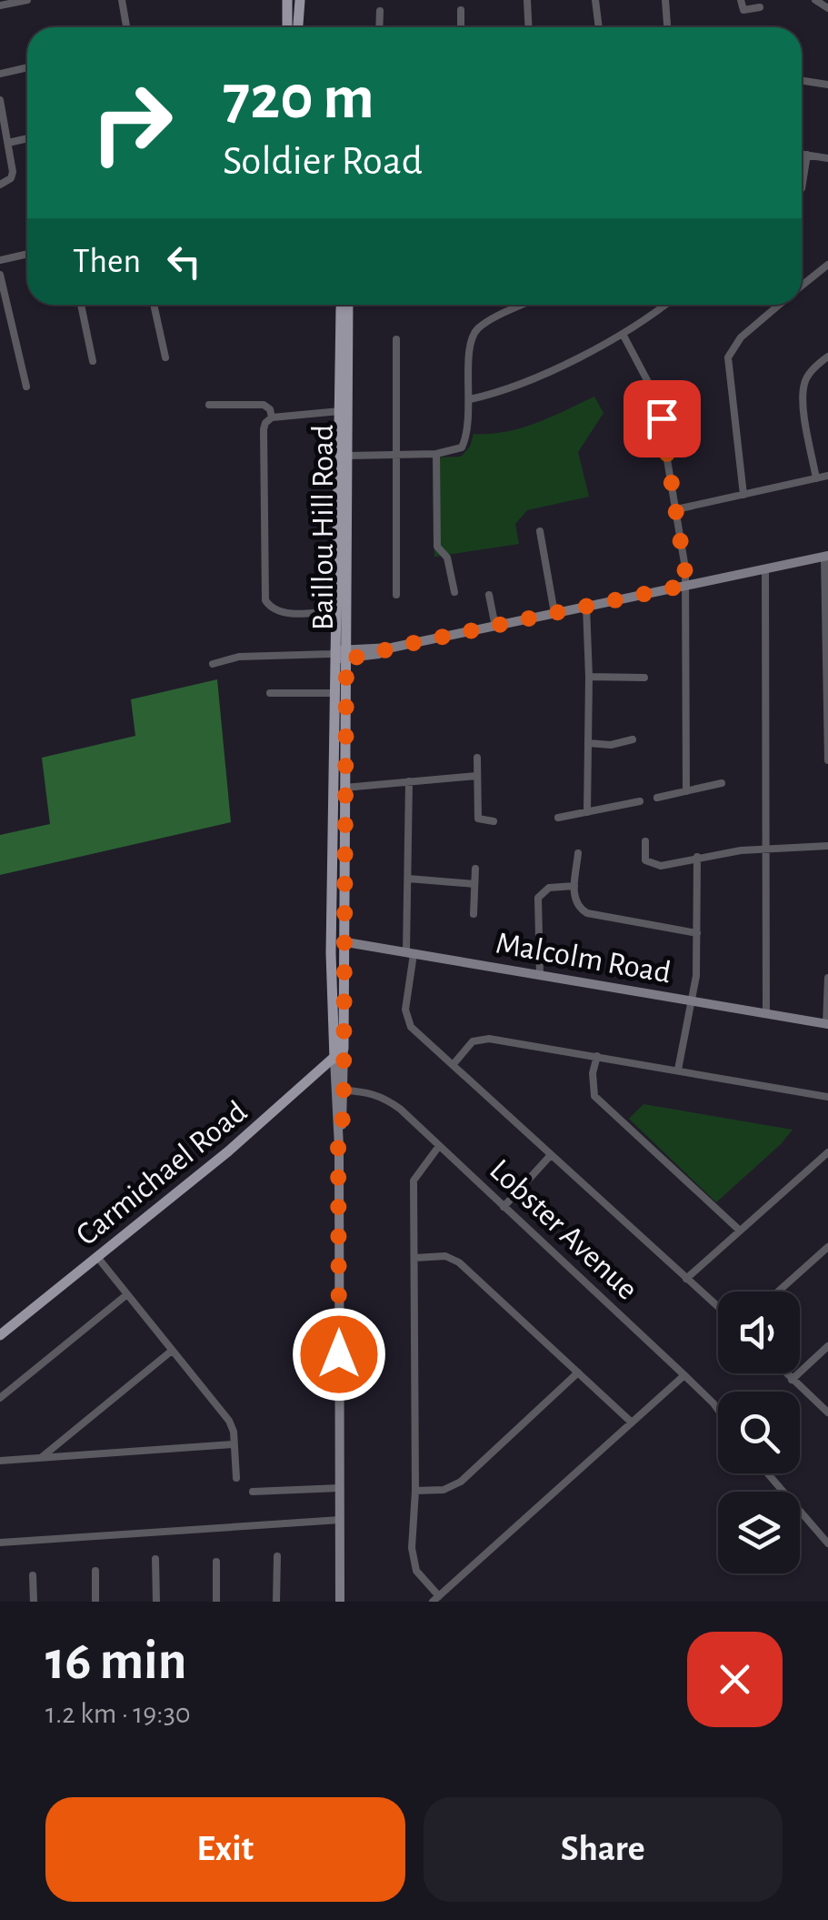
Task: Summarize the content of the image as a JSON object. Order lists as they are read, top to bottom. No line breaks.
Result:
{"streets":{"main road":["Baillou Hill Road","Malcolm Road","Carmichael Road"],"street":["Lobster Avenue"]},"crossings":[["Baillou Hill Road","Malcolm Road"],["Baillou Hill Road","Carmichael Road"],["Baillou Hill Road","Lobster Avenue"]],"page":{"turn":["720 m","Soldier Road"],"then":"Then","heading":["16 min","1.2 km · 19:30"],"buttons":["Exit","Share"]}}
